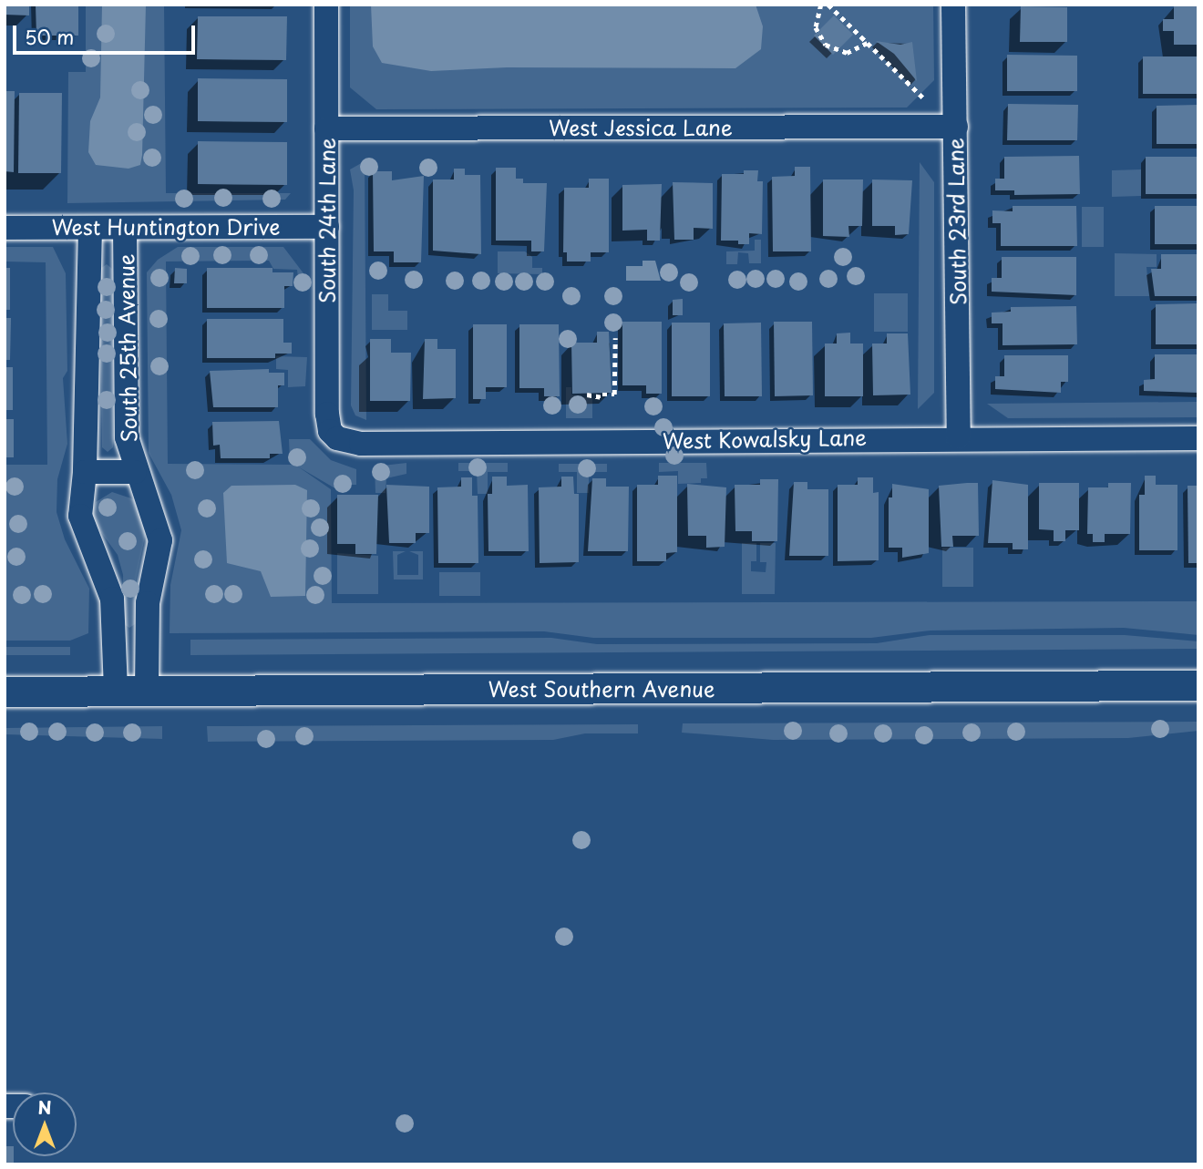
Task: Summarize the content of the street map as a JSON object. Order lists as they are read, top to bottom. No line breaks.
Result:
{"streets":{"main road":["West Southern Avenue"],"street":["West Jessica Lane","South 24th Lane","South 23rd Lane","West Huntington Drive","South 25th Avenue","West Kowalsky Lane"]},"crossings":[["West Jessica Lane","South 24th Lane"],["West Jessica Lane","South 23rd Lane"],["South 24th Lane","West Huntington Drive"],["South 24th Lane","West Kowalsky Lane"],["South 23rd Lane","West Kowalsky Lane"],["West Huntington Drive","South 25th Avenue"],["South 25th Avenue","West Southern Avenue"]],"scale_bar":"50 m","north":"top"}
